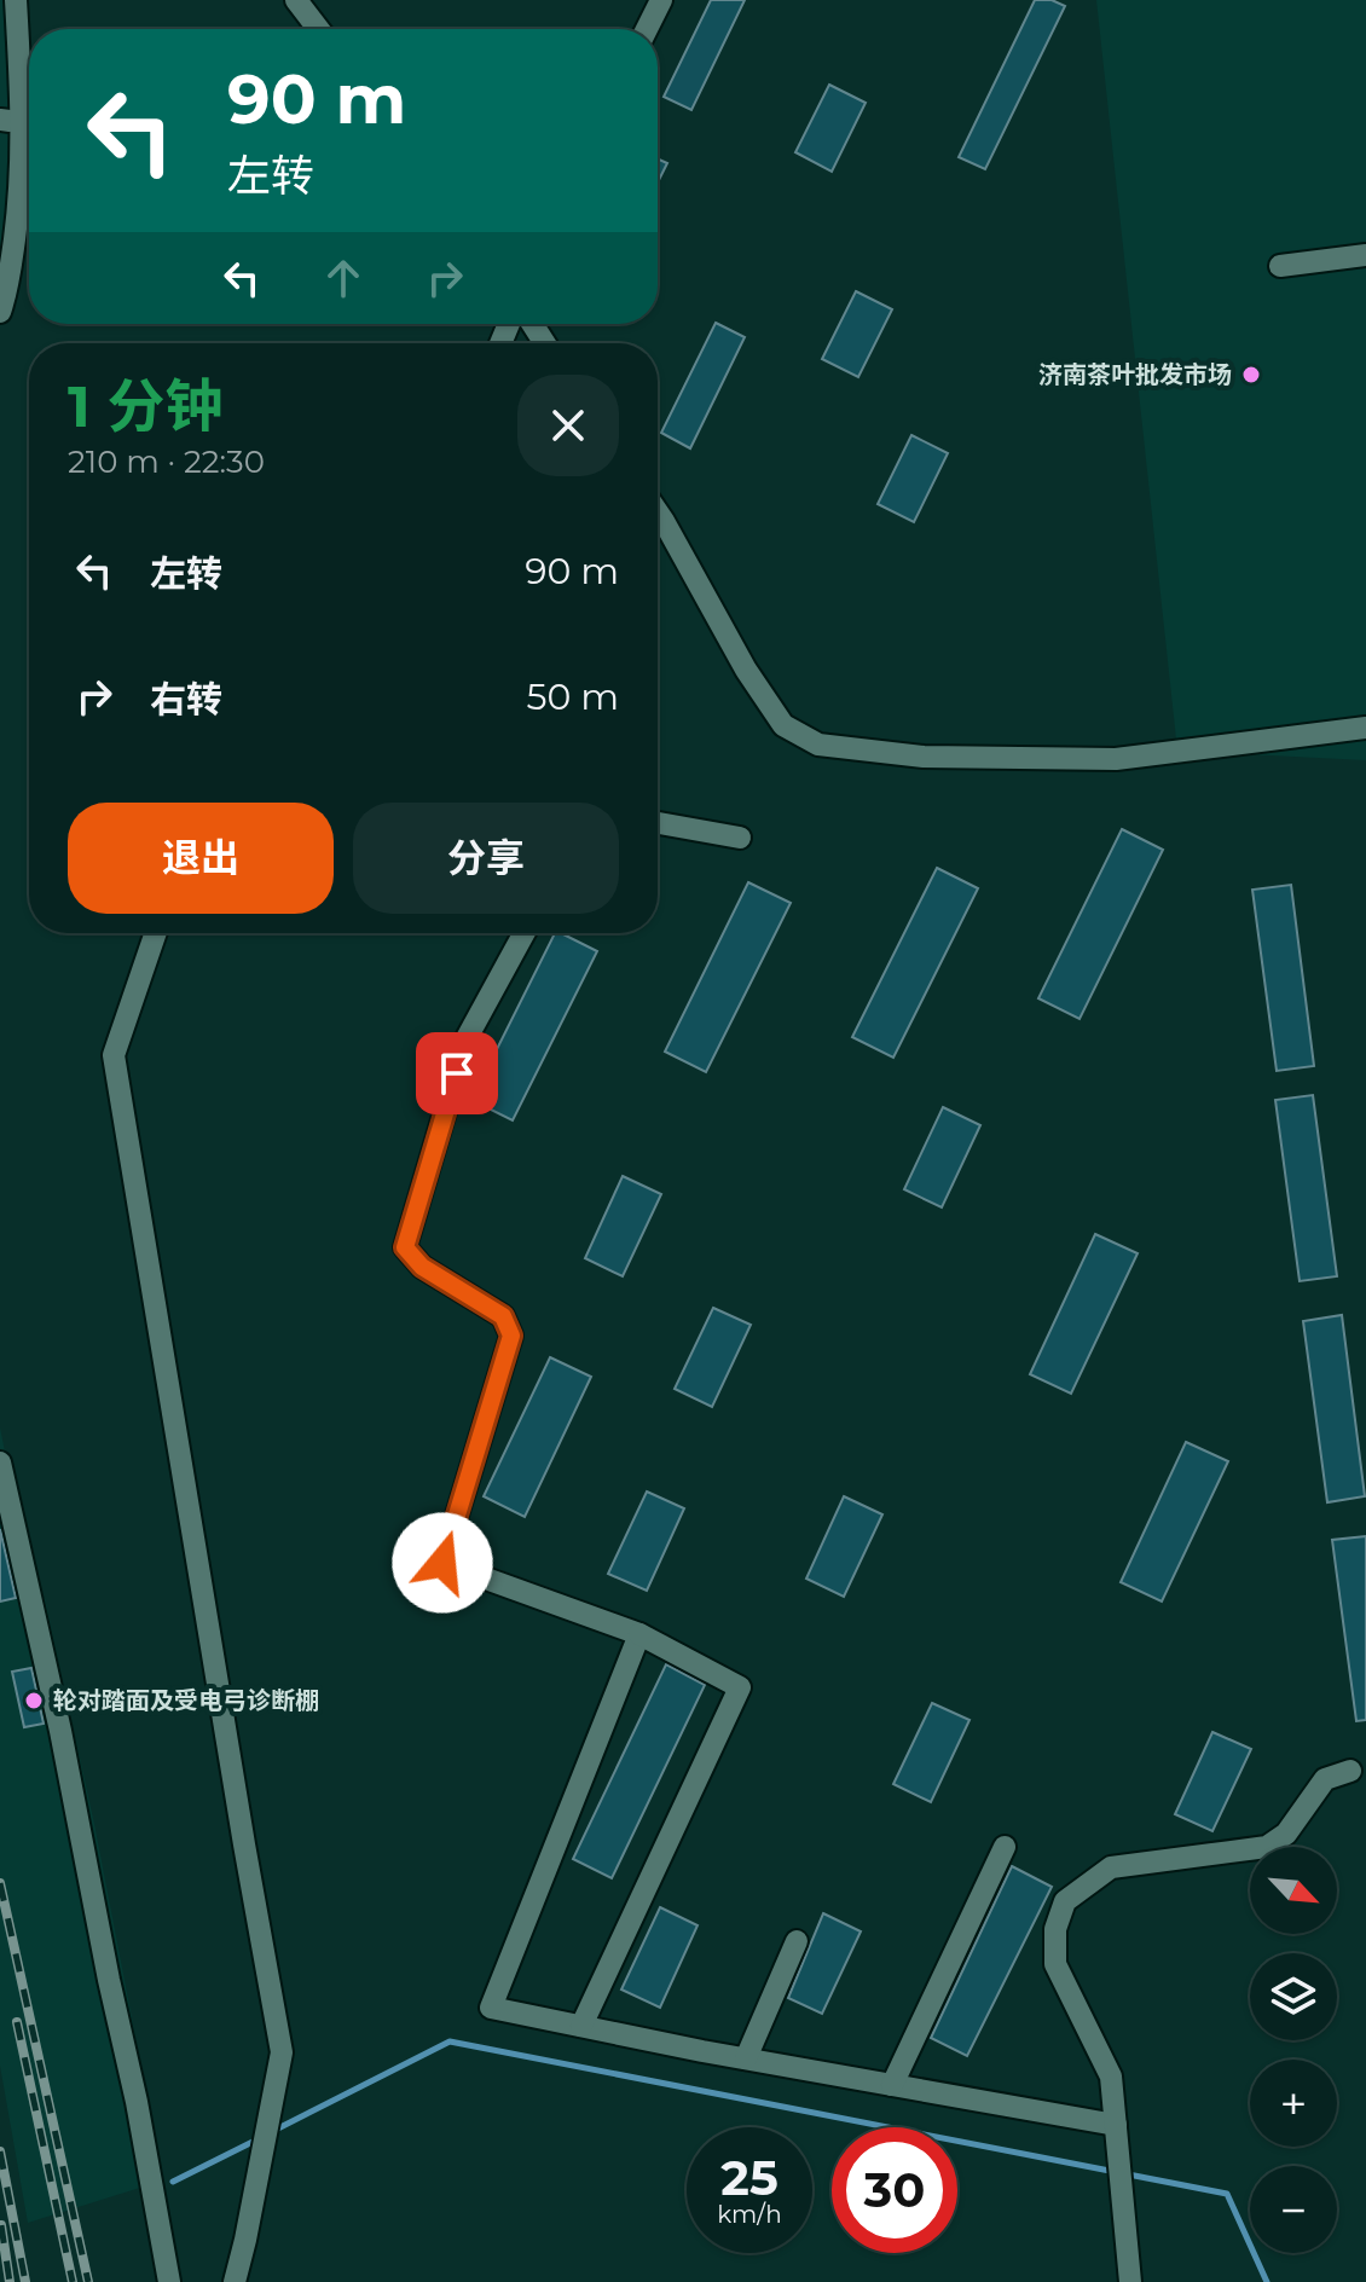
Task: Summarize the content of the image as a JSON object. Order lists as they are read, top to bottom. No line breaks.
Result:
{"places":["济南茶叶批发市场","轮对踏面及受电弓诊断棚"],"north":"bottom right","page":{"turn":["90 m","左转"],"heading":["1 分钟","210 m · 22:30"],"list":[{"name":"左转","value":"90 m"},{"name":"右转","value":"50 m"}],"buttons":["退出","分享"],"map_buttons":["+","−"],"speed":"25 km/h","limit":"30"}}
